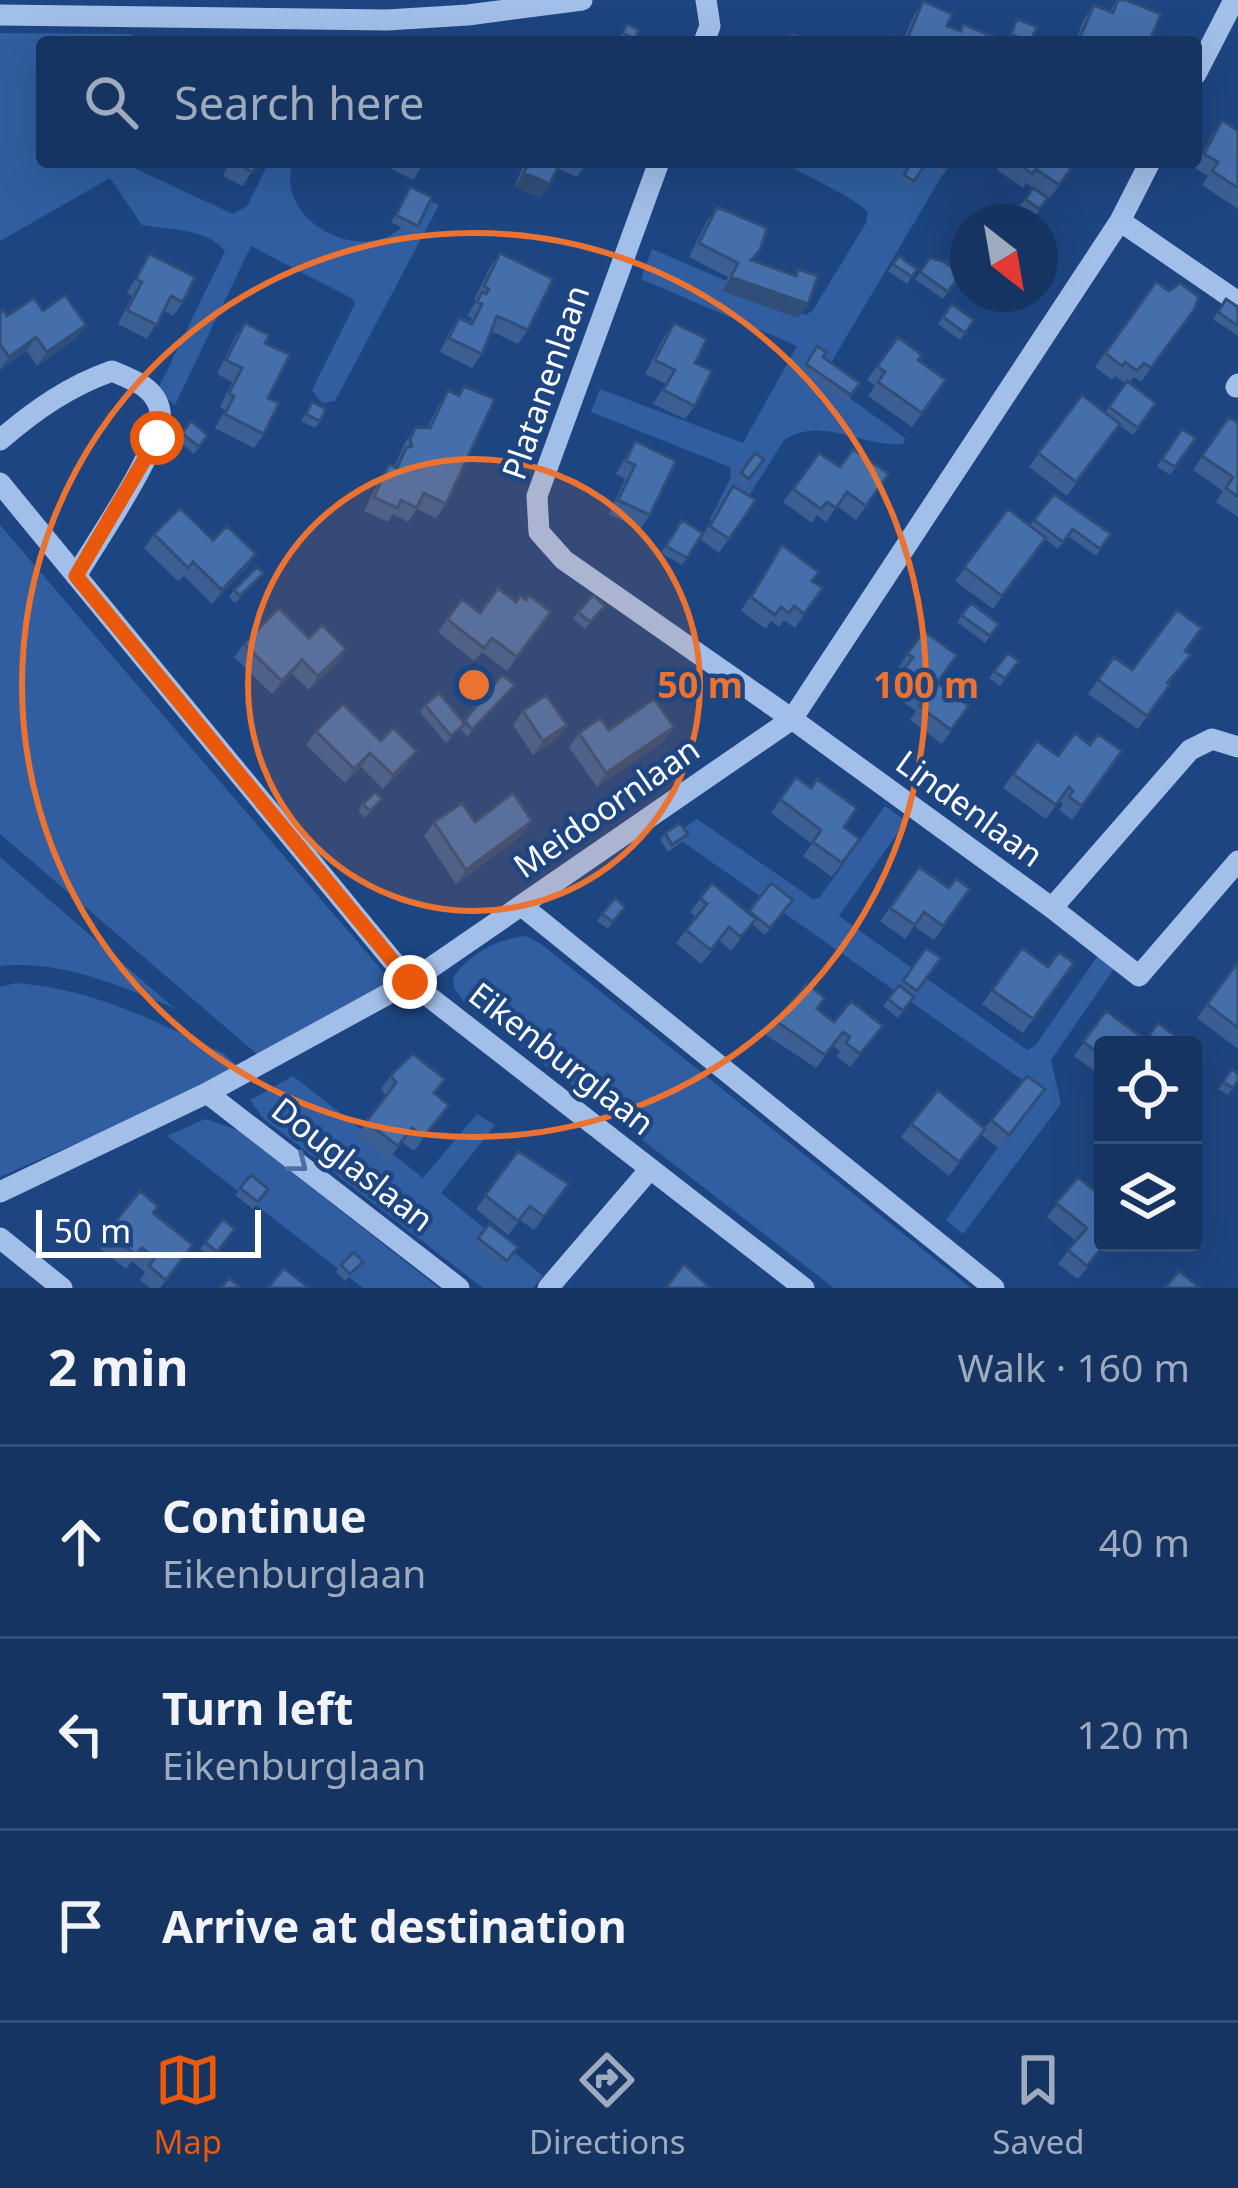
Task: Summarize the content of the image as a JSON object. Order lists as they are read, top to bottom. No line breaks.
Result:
{"streets":{"street":["Platanenlaan","Meidoornlaan","Lindenlaan","Eikenburglaan","Douglaslaan"]},"crossings":[["Platanenlaan","Meidoornlaan"],["Platanenlaan","Lindenlaan"],["Meidoornlaan","Lindenlaan"],["Meidoornlaan","Eikenburglaan"],["Meidoornlaan","Douglaslaan"]],"one_way":["Douglaslaan"],"scale_bar":"50 m","north":"bottom right","page":{"search":"Search here","scale":"50 m","heading":["2 min","Walk · 160 m"],"list":[["Continue","Eikenburglaan","40 m"],["Turn left","Eikenburglaan","120 m"],"Arrive at destination"],"nav":["Map","Directions","Saved"]},"rings":["50 m","100 m"]}
